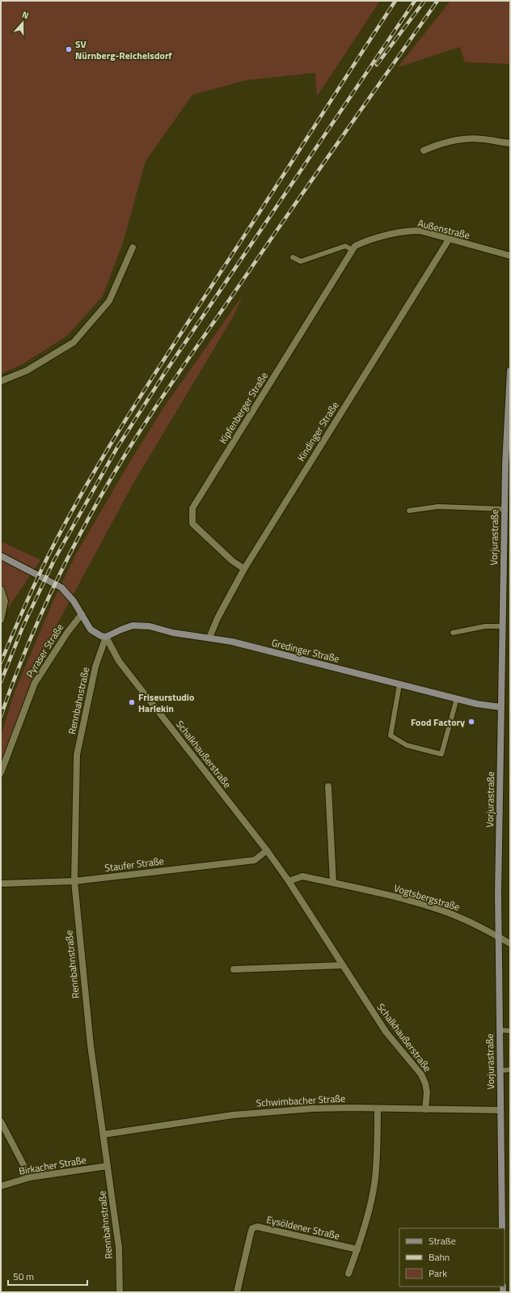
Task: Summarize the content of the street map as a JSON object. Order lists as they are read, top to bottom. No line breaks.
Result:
{"streets":{"main road":["Vorjurastraße","Gredinger Straße"],"street":["Außenstraße","Kipfenberger Straße","Kindinger Straße","Pyraser Straße","Rennbahnstraße","Schalkhaußerstraße","Staufer Straße","Vogtsbergstraße","Schwimbacher Straße","Birkacher Straße","Eysöldener Straße"]},"crossings":[["Außenstraße","Kipfenberger Straße"],["Außenstraße","Kindinger Straße"],["Kipfenberger Straße","Kindinger Straße"],["Kindinger Straße","Gredinger Straße"],["Vorjurastraße","Gredinger Straße"],["Vorjurastraße","Vogtsbergstraße"],["Vorjurastraße","Schwimbacher Straße"],["Gredinger Straße","Rennbahnstraße"],["Gredinger Straße","Schalkhaußerstraße"],["Rennbahnstraße","Schalkhaußerstraße"],["Rennbahnstraße","Staufer Straße"],["Rennbahnstraße","Schwimbacher Straße"],["Rennbahnstraße","Birkacher Straße"],["Schalkhaußerstraße","Staufer Straße"],["Schalkhaußerstraße","Vogtsbergstraße"],["Schalkhaußerstraße","Schwimbacher Straße"]],"places":["SV Nürnberg-Reichelsdorf","Friseurstudio Harlekin","Food Factory"],"legend":["Straße","Bahn","Park"],"scale_bar":"50 m","north":"top"}
